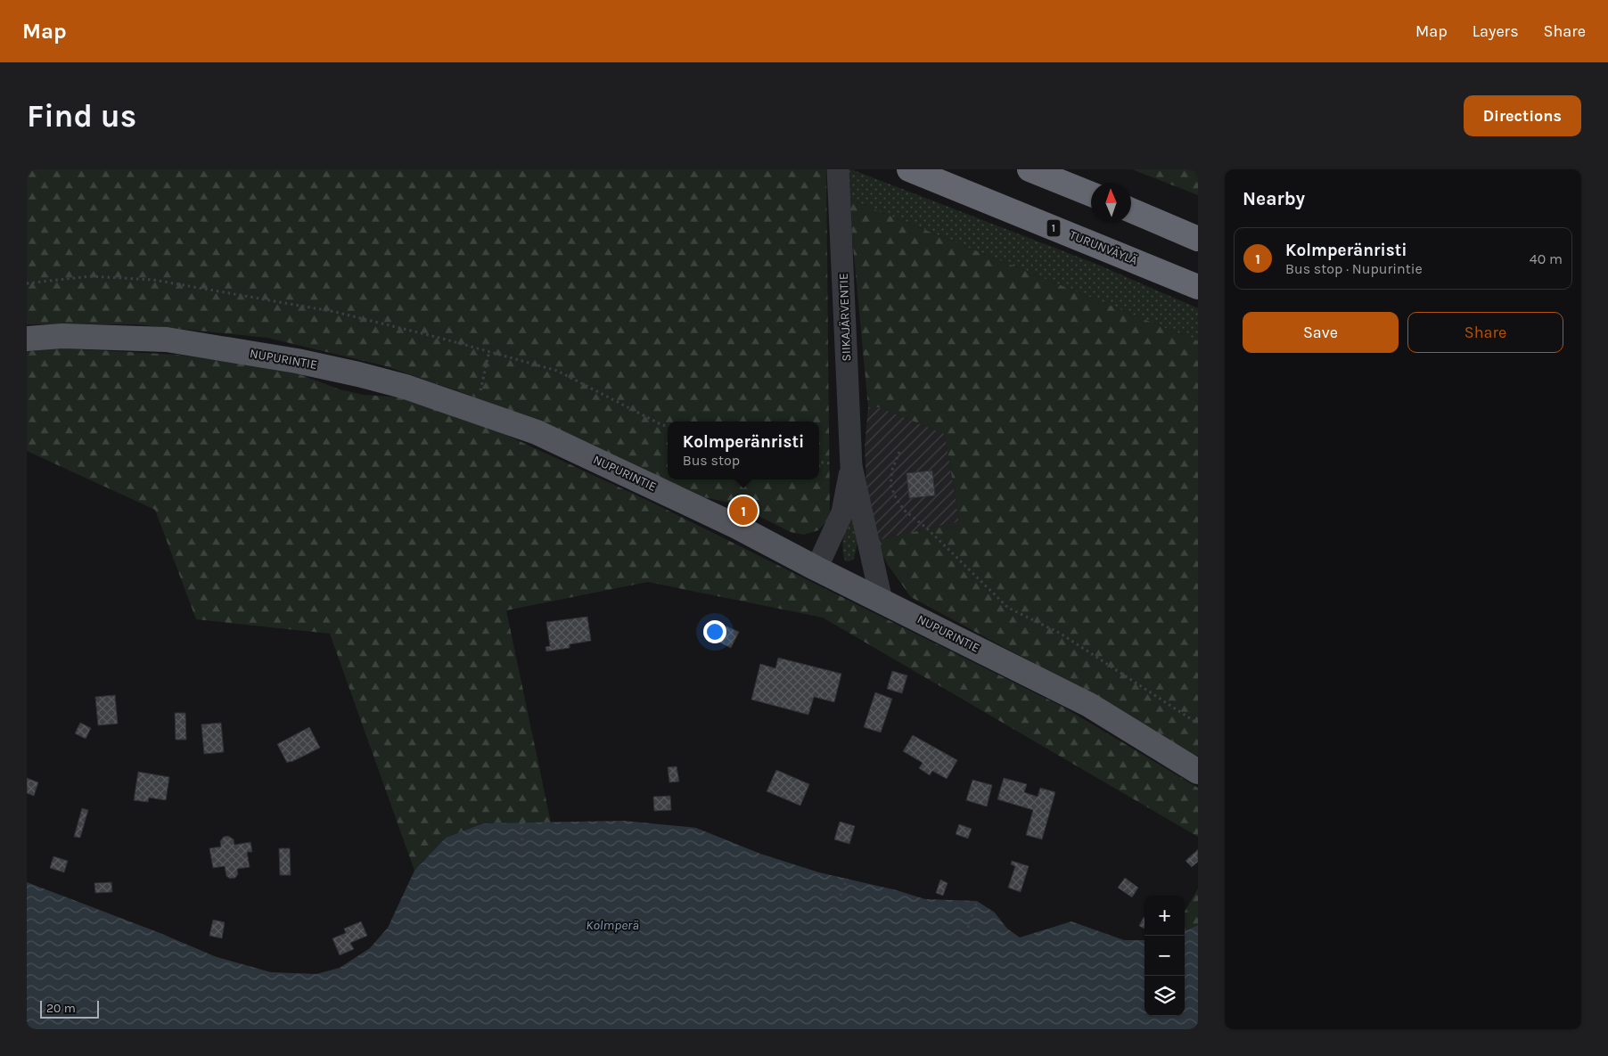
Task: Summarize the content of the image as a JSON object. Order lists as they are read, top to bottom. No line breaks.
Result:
{"streets":{"highway":["1","TURUNVÄYLÄ"],"main road":["NUPURINTIE"],"street":["SIIKAJÄRVENTIE"]},"water":["Kolmperä"],"scale_bar":"20 m","north":"top","page":{"header":"Map","nav":["Map","Layers","Share"],"buttons":["Directions",["Save","Share"]],"title":"Find us","heading":"Nearby","list":[{"mark":"1","name":"Kolmperänristi","note":"Bus stop · Nupurintie","value":"40 m"}],"popup":["Kolmperänristi","Bus stop"],"pins":"1","map_buttons":["+","−"],"scale":"20 m"}}
